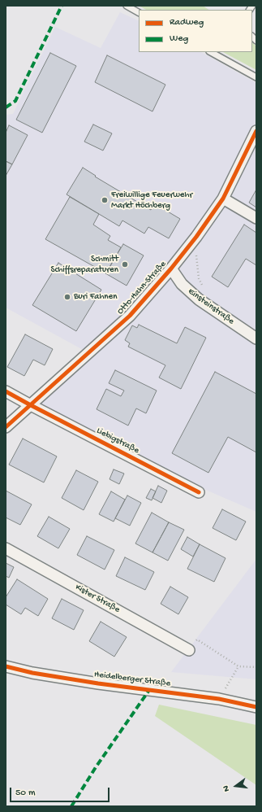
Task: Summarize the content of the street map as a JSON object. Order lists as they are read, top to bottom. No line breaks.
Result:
{"streets":{"street":["Otto-Hahn-Straße","Einsteinstraße","Liebigstraße","Kister Straße","Heidelberger Straße"]},"crossings":[["Otto-Hahn-Straße","Einsteinstraße"],["Otto-Hahn-Straße","Liebigstraße"]],"places":["Freiwillige Feuerwehr Markt Höchberg","Schmitt Schiffsreparaturen","Buri Fahnen"],"legend":["Radweg","Weg"],"scale_bar":"50 m","north":"left"}
